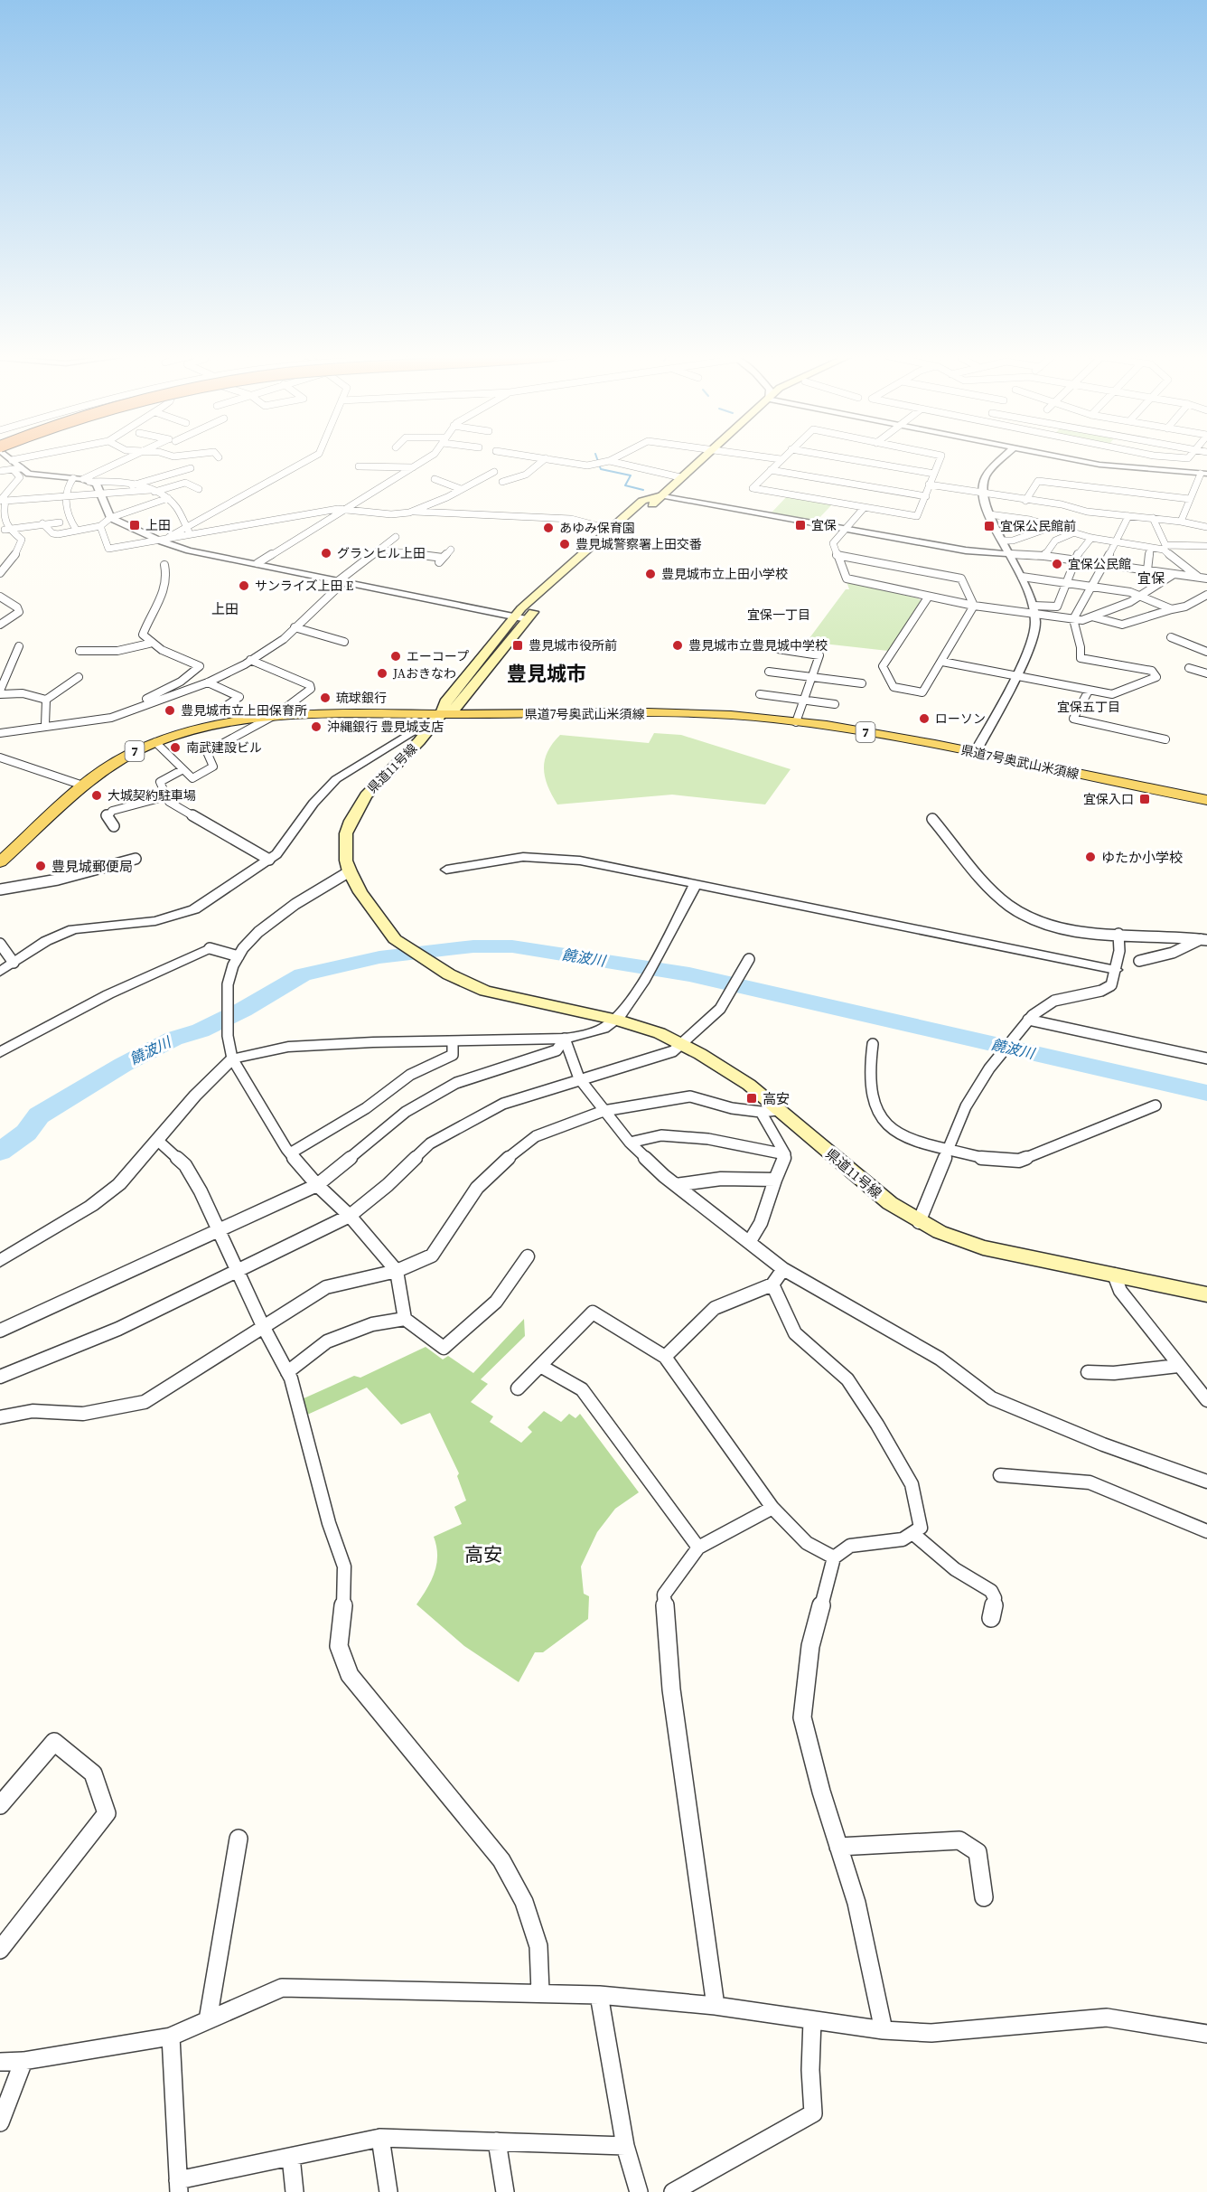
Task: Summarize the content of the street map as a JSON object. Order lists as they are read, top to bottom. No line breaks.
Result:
{"streets":{"main road":["県道7号奥武山米須線","7","県道11号線"]},"crossings":[["県道7号奥武山米須線","県道11号線"]],"districts":["宜保","上田","宜保一丁目","豊見城市","宜保五丁目","高安"],"water":["饒波川"],"places":{"transit":["上田","宜保","宜保公民館前","豊見城市役所前","宜保入口","高安"],"other":["あゆみ保育園","豊見城警察署上田交番","グランヒル上田","宜保公民館","豊見城市立上田小学校","サンライズ上田 E","豊見城市立豊見城中学校","エーコープ","JAおきなわ","琉球銀行","豊見城市立上田保育所","ローソン","沖縄銀行 豊見城支店","南武建設ビル","大城契約駐車場","ゆたか小学校","豊見城郵便局"]}}
